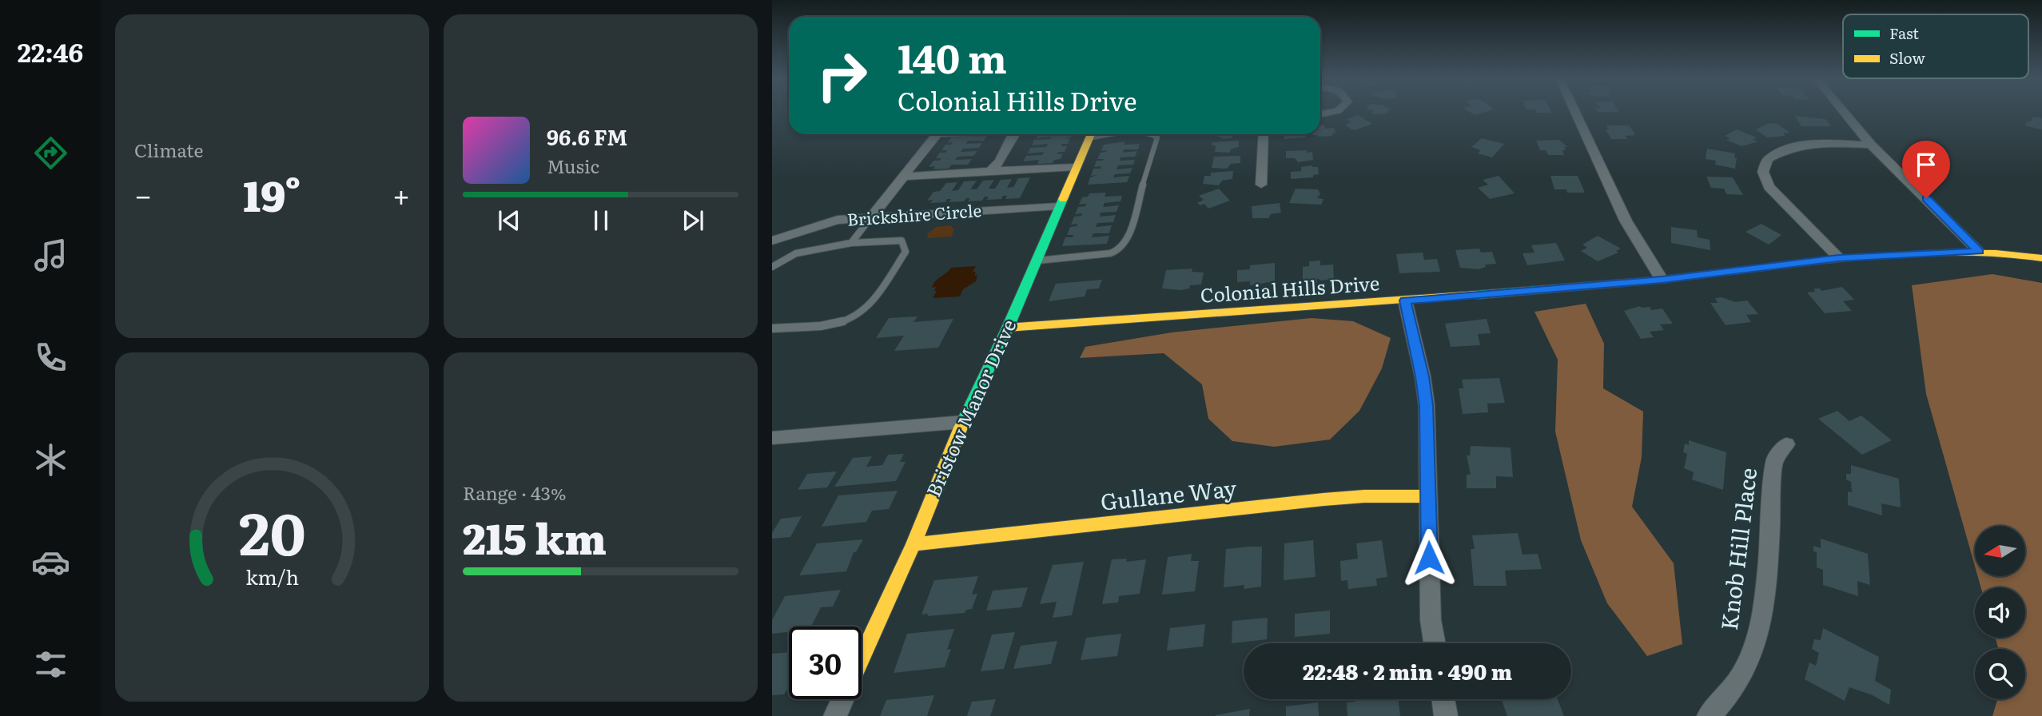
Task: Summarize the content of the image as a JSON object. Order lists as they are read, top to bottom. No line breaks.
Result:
{"streets":{"street":["Brickshire Circle","Colonial Hills Drive","Bristow Manor Drive","Gullane Way","Knob Hill Place"]},"crossings":[["Brickshire Circle","Bristow Manor Drive"],["Colonial Hills Drive","Bristow Manor Drive"],["Bristow Manor Drive","Gullane Way"]],"legend":["Fast","Slow"],"north":"left","page":{"tabs":"22:46","tile":["Climate",["Range · 43%","215 km"]],"turn":["140 m","Colonial Hills Drive"],"song":["96.6 FM","Music"],"heat":["−","19°","+"],"limit":"30","trip":"22:48 · 2 min · 490 m","gauge":["20","km/h"]}}
